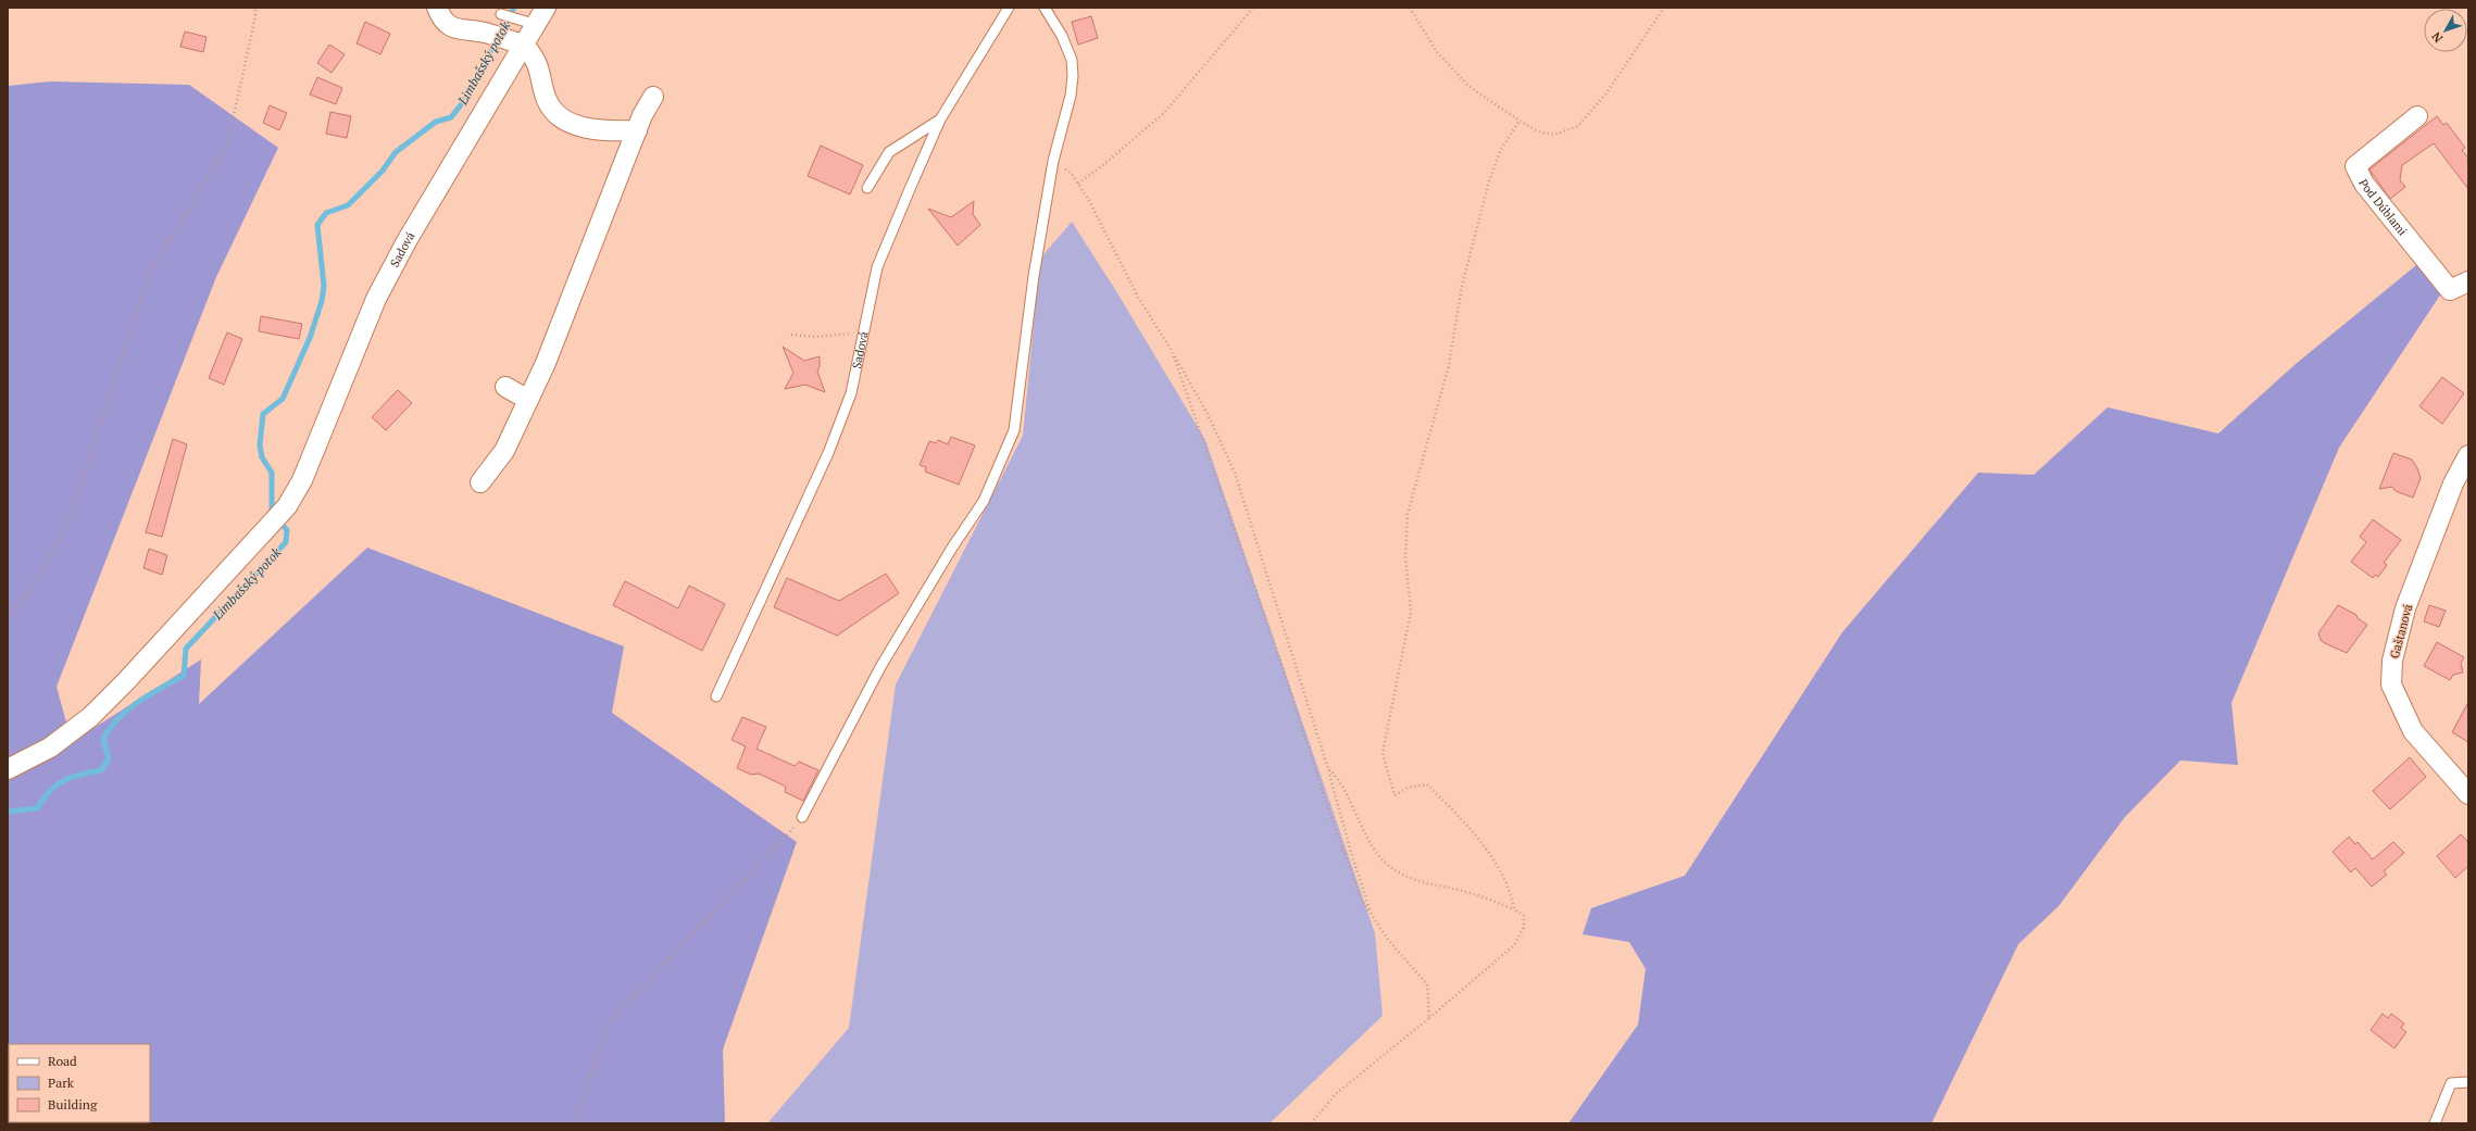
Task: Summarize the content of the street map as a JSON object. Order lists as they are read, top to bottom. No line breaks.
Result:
{"streets":{"street":["Pod Dúblami","Sadová","Gaštanová"]},"water":["Limbašský potok"],"legend":["Road","Park","Building"],"north":"bottom left"}
